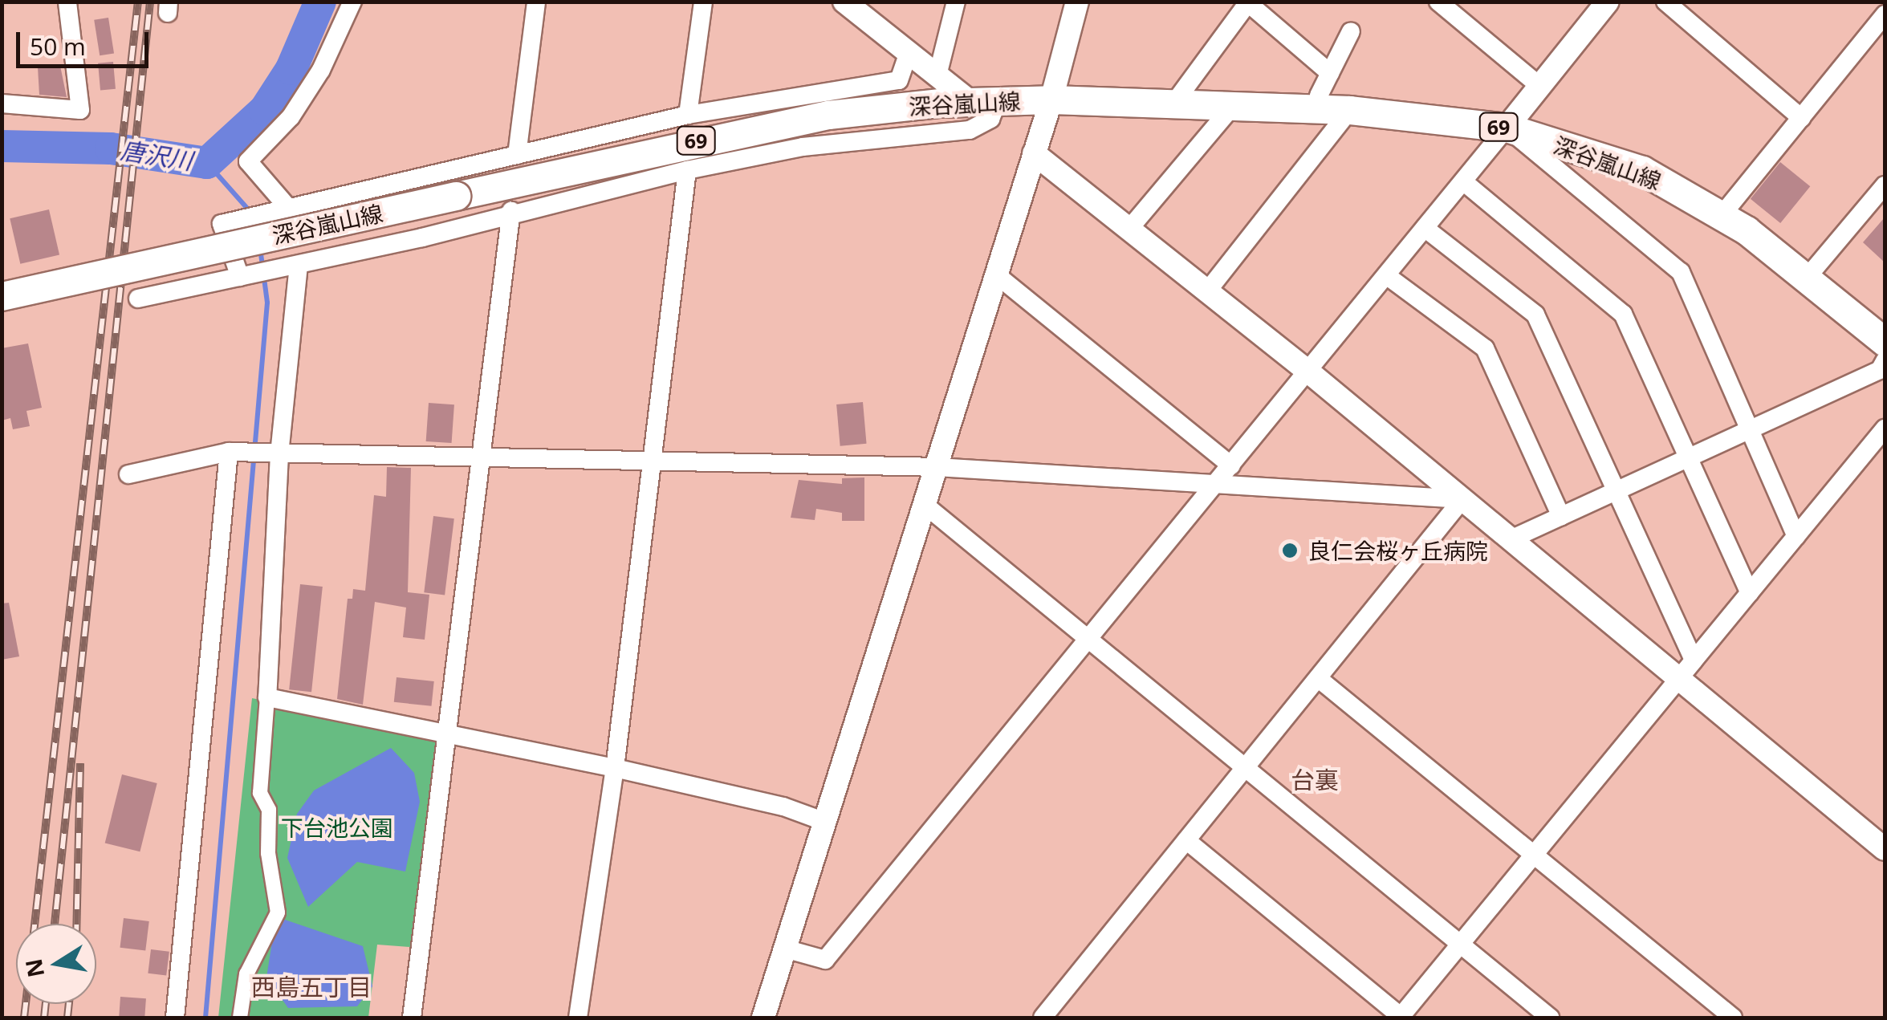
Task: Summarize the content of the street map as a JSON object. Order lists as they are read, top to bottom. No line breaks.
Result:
{"streets":{"main road":["深谷嵐山線","69"]},"districts":["台裏","西島五丁目"],"water":["唐沢川"],"parks":["下台池公園"],"places":["良仁会桜ヶ丘病院"],"scale_bar":"50 m","north":"left"}
